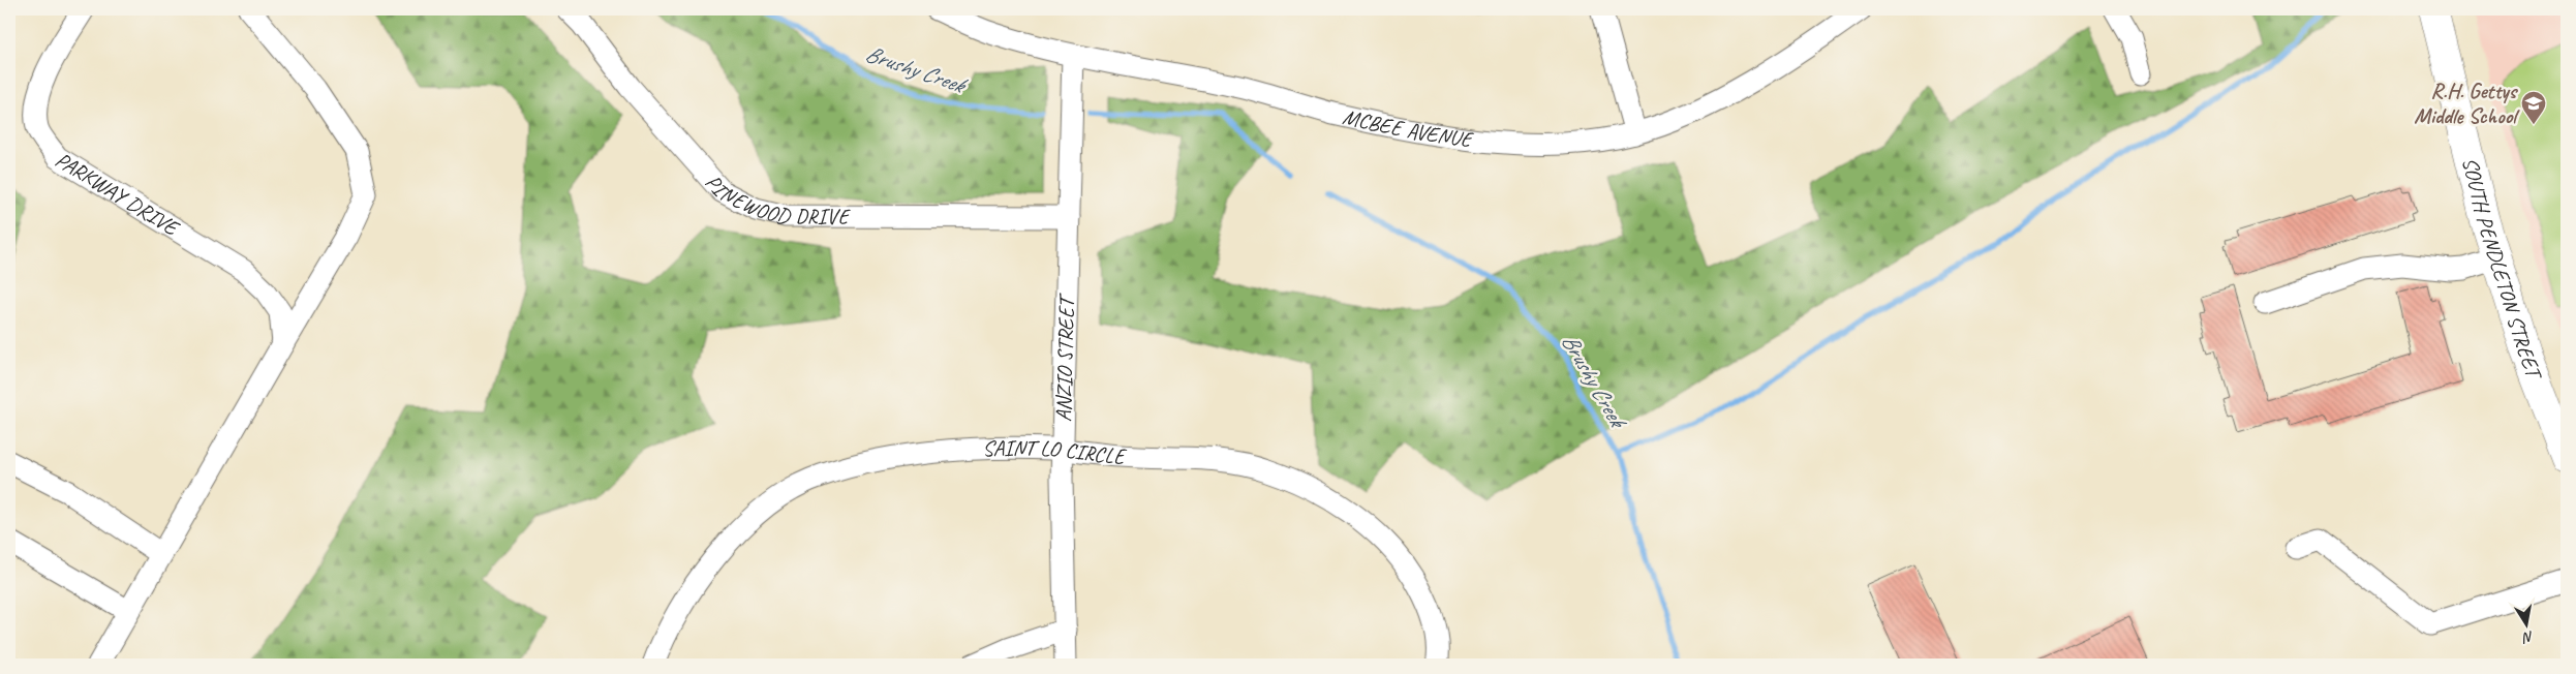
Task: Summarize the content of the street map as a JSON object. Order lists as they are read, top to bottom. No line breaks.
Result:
{"streets":{"main road":["SOUTH PENDLETON STREET"],"street":["MCBEE AVENUE","PARKWAY DRIVE","PINEWOOD DRIVE","ANZIO STREET","SAINT LO CIRCLE"]},"crossings":[["MCBEE AVENUE","ANZIO STREET"],["PINEWOOD DRIVE","ANZIO STREET"],["ANZIO STREET","SAINT LO CIRCLE"]],"water":["Brushy Creek"],"places":{"school or university":["R.H. Gettys Middle School"]},"north":"bottom"}
